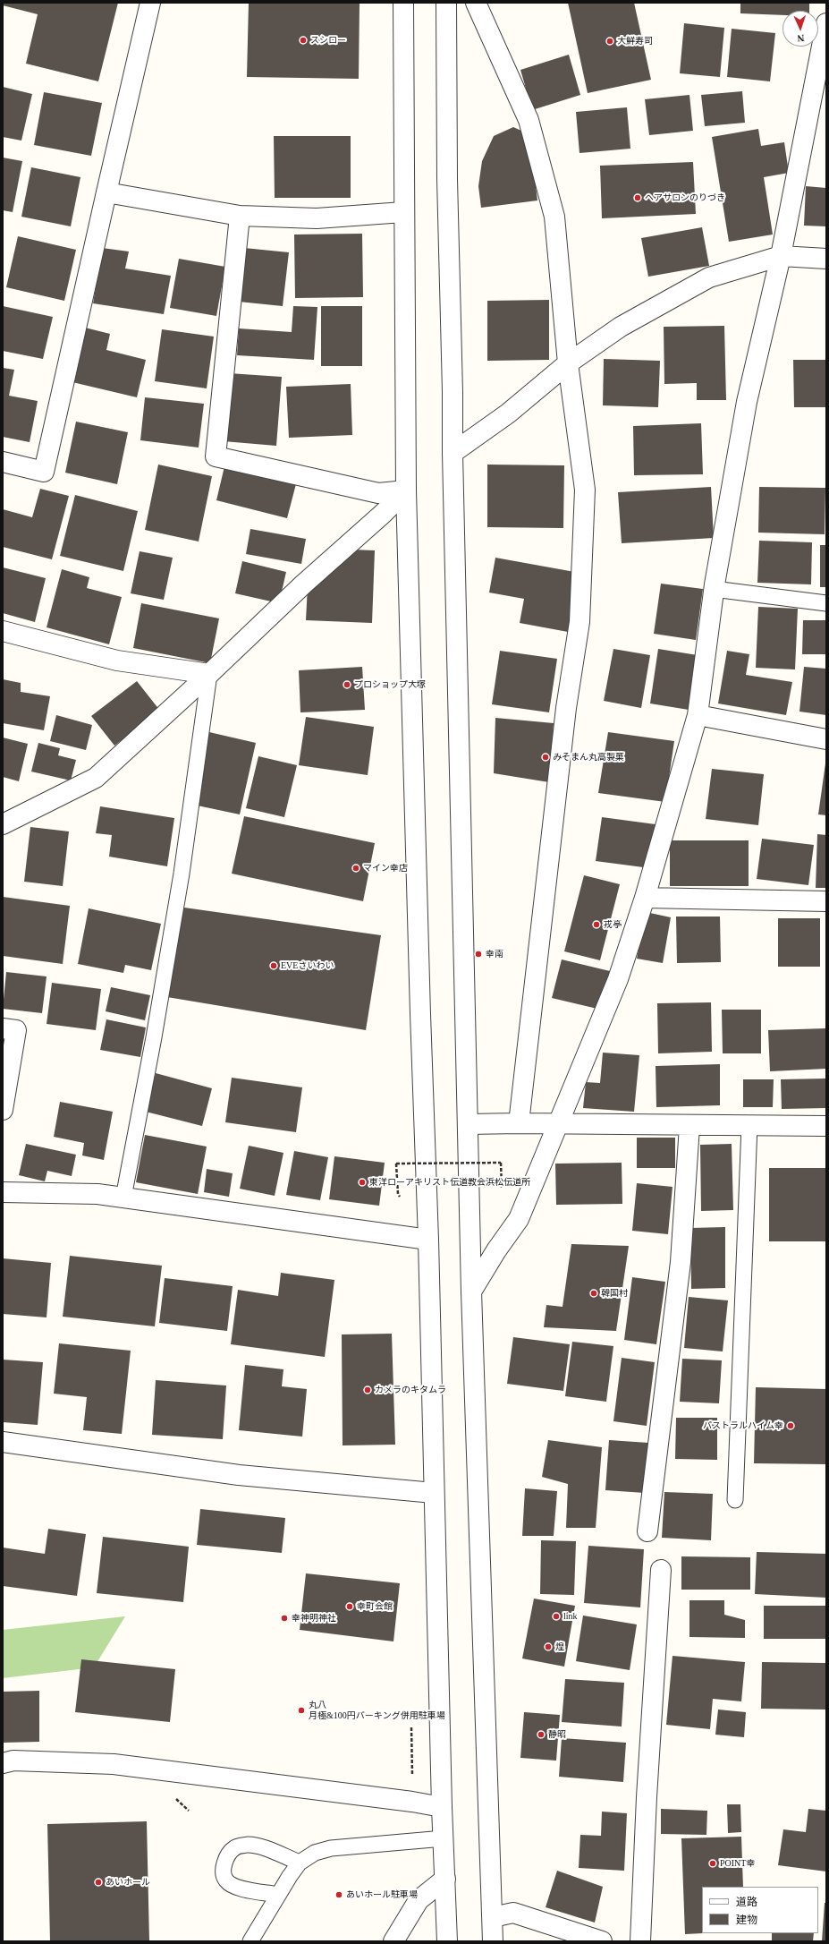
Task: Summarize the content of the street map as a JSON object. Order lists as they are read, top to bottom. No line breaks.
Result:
{"places":["スシロー","大鮮寿司","ヘアサロンのりづき","プロショップ大塚","みそまん丸高製菓","マイン幸店","戎亭","幸南","EVEさいわい","東洋ローアキリスト伝道教会浜松伝道所","韓国村","カメラのキタムラ","パストラルハイム幸","幸町会館","link","幸神明神社","煌","丸八 月極&100円パーキング併用駐車場","静昭","POINT幸","あいホール","あいホール駐車場"],"legend":["道路","建物"],"north":"bottom"}
